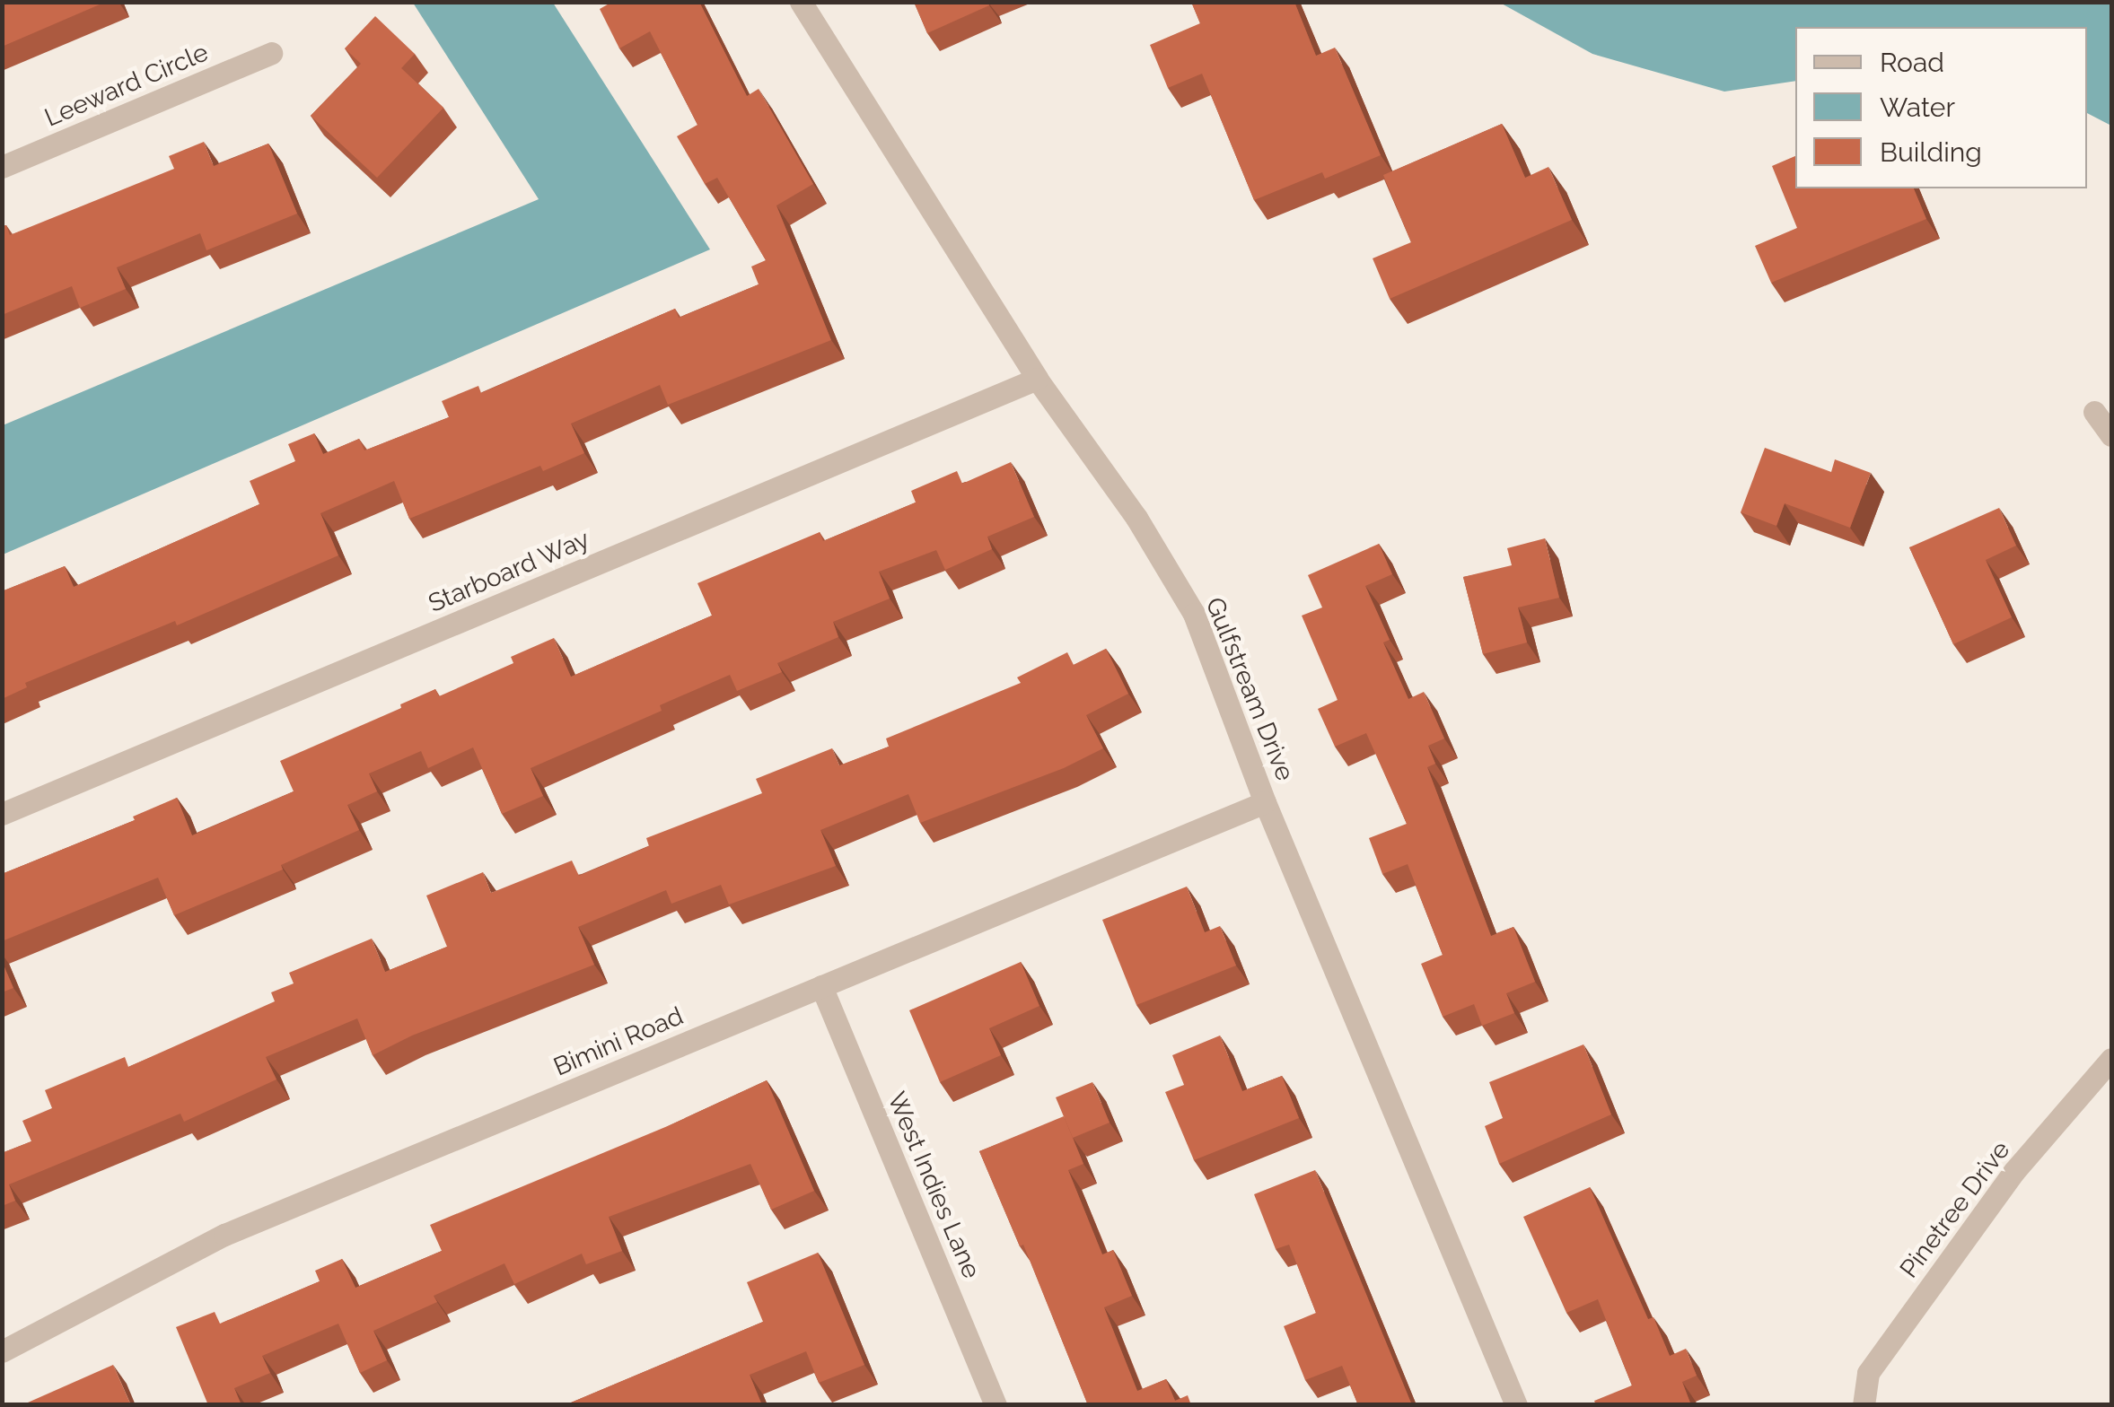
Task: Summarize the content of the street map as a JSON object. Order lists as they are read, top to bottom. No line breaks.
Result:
{"streets":{"street":["Leeward Circle","Starboard Way","Gulfstream Drive","Bimini Road","West Indies Lane","Pinetree Drive"]},"crossings":[["Starboard Way","Gulfstream Drive"],["Gulfstream Drive","Bimini Road"],["Bimini Road","West Indies Lane"]],"legend":["Road","Water","Building"]}
